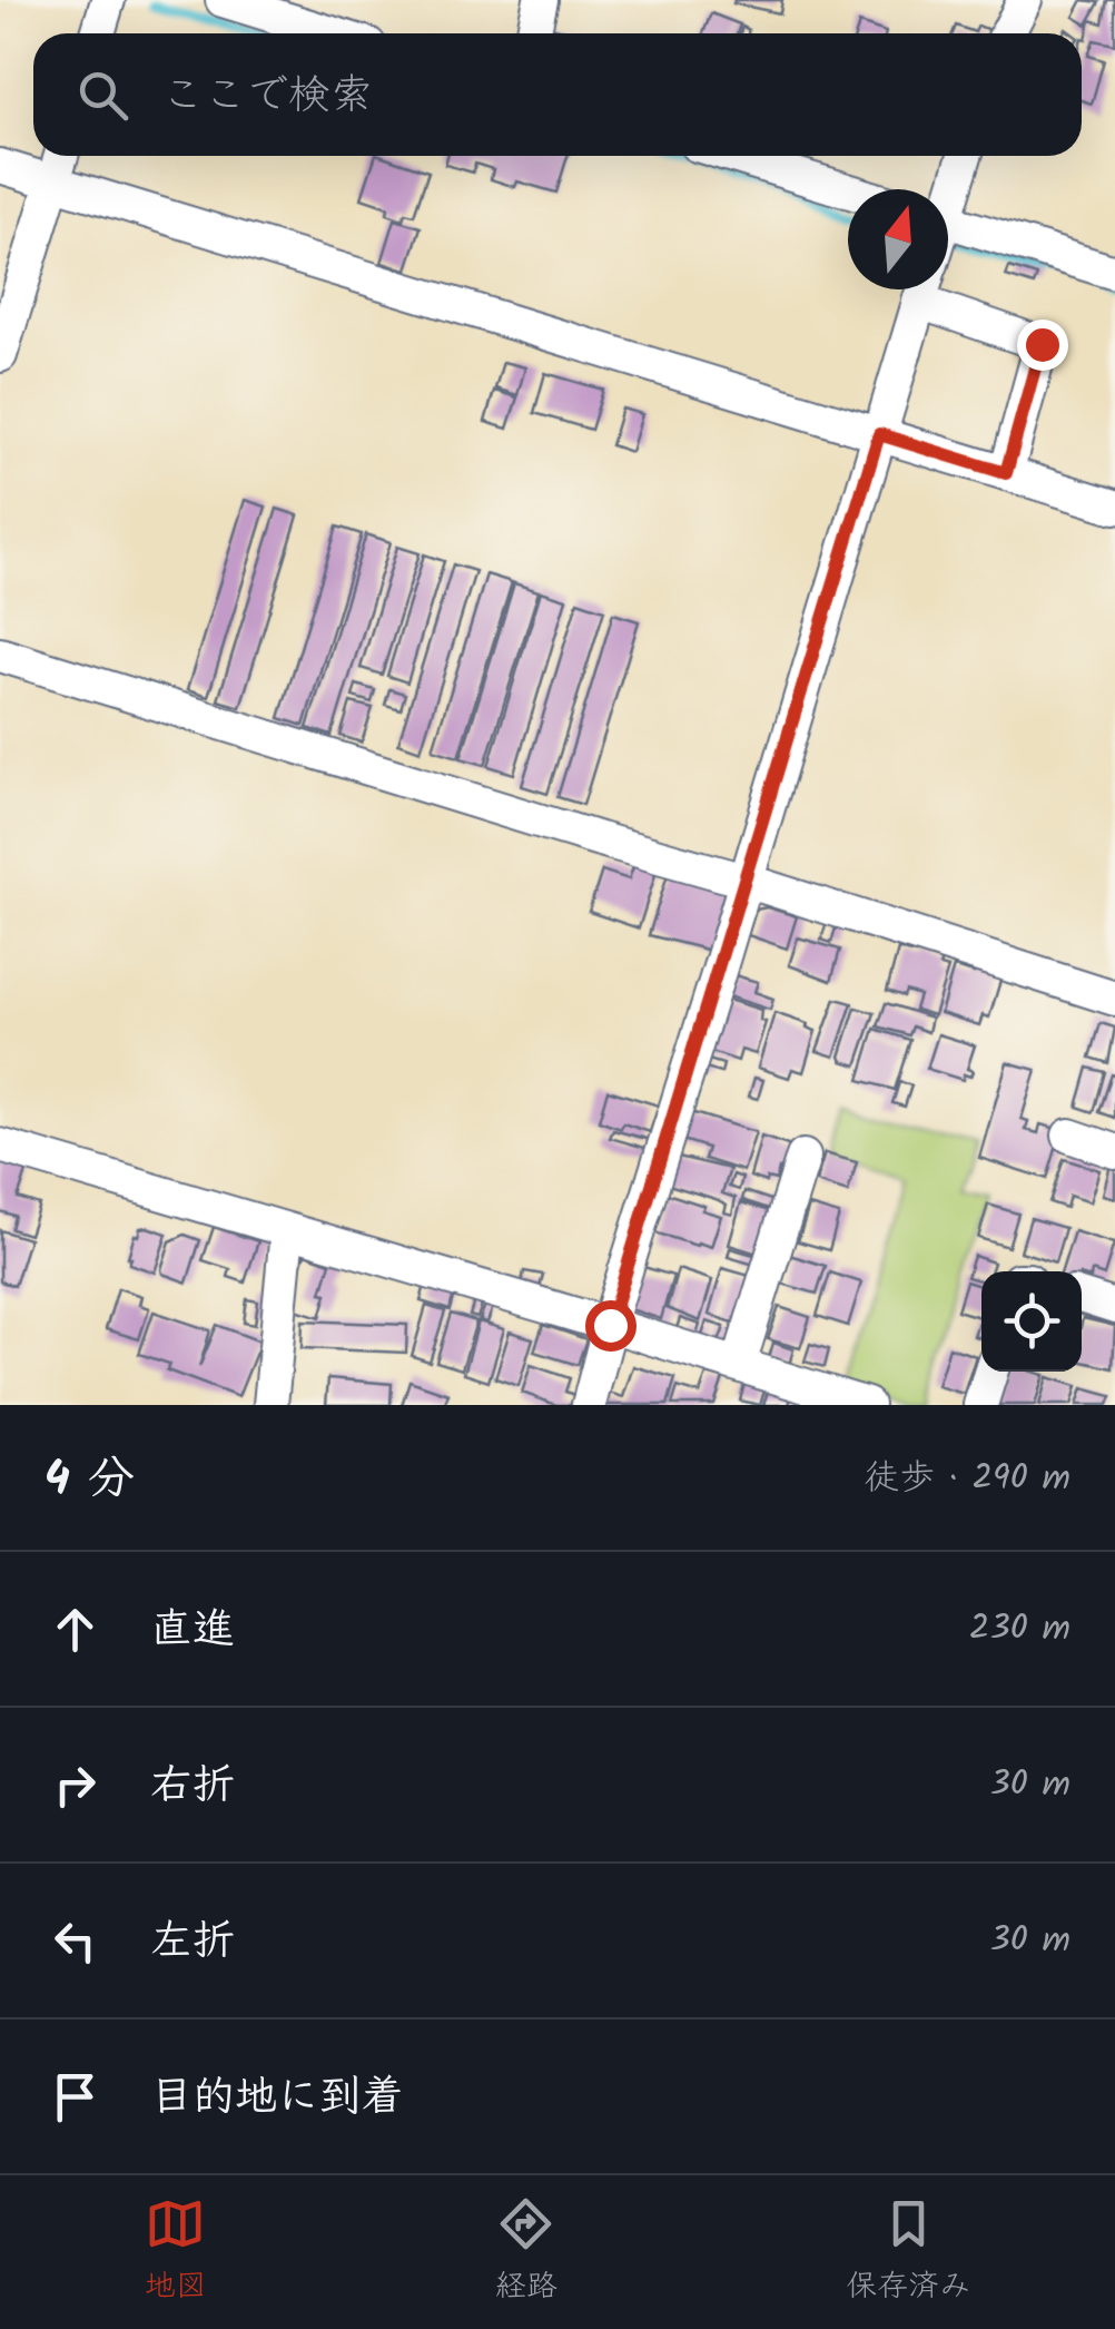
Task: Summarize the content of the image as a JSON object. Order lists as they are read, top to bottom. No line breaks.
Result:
{"north":"top","page":{"search":"ここで検索","heading":["4 分","徒歩 · 290 m"],"list":[["直進","230 m"],["右折","30 m"],["左折","30 m"],"目的地に到着"],"nav":["地図","経路","保存済み"]}}
